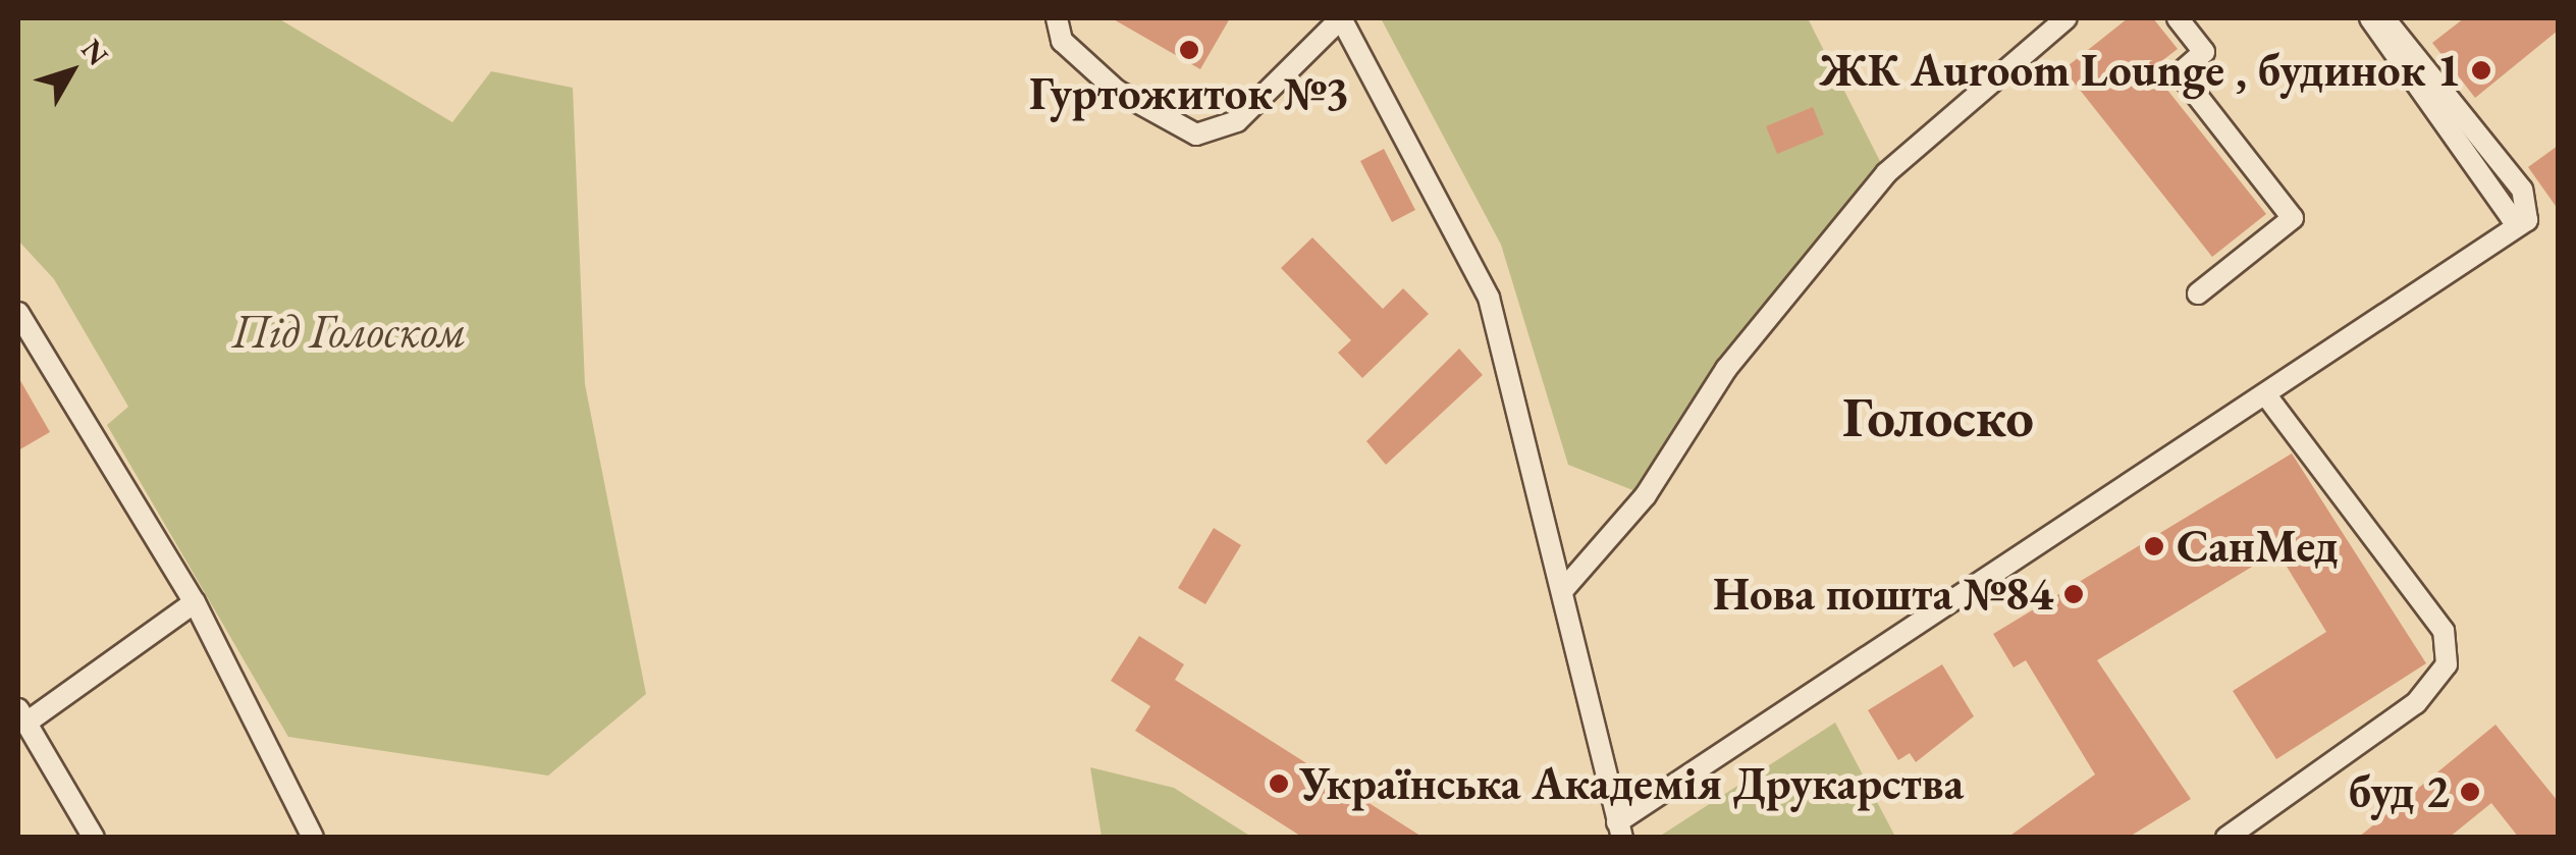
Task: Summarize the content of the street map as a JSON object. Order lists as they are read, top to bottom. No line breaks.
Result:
{"districts":["Голоско"],"parks":["Під Голоском"],"places":["Гуртожиток №3","ЖК Auroom Lounge , будинок 1","СанМед","Нова пошта №84","Українська Академія Друкарства","буд 2"],"north":"top right"}
